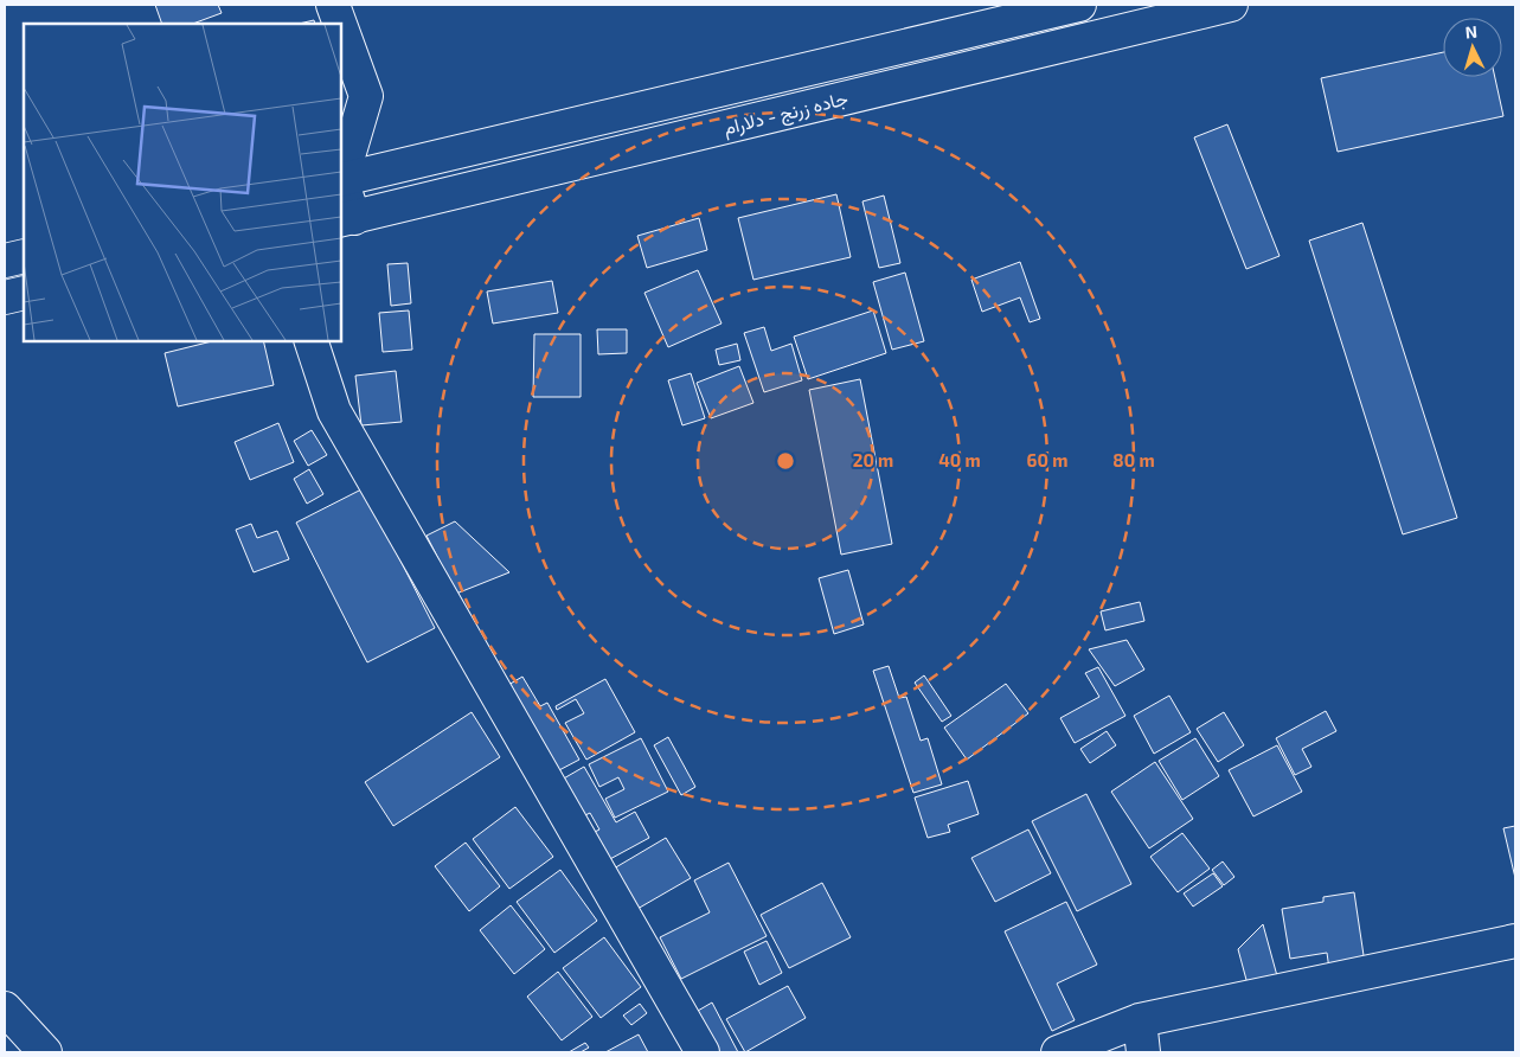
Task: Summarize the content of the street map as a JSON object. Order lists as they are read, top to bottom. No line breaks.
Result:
{"streets":{"main road":["جاده زرنج - دلارام"]},"north":"top","rings":["20 m","40 m","60 m","80 m"]}
